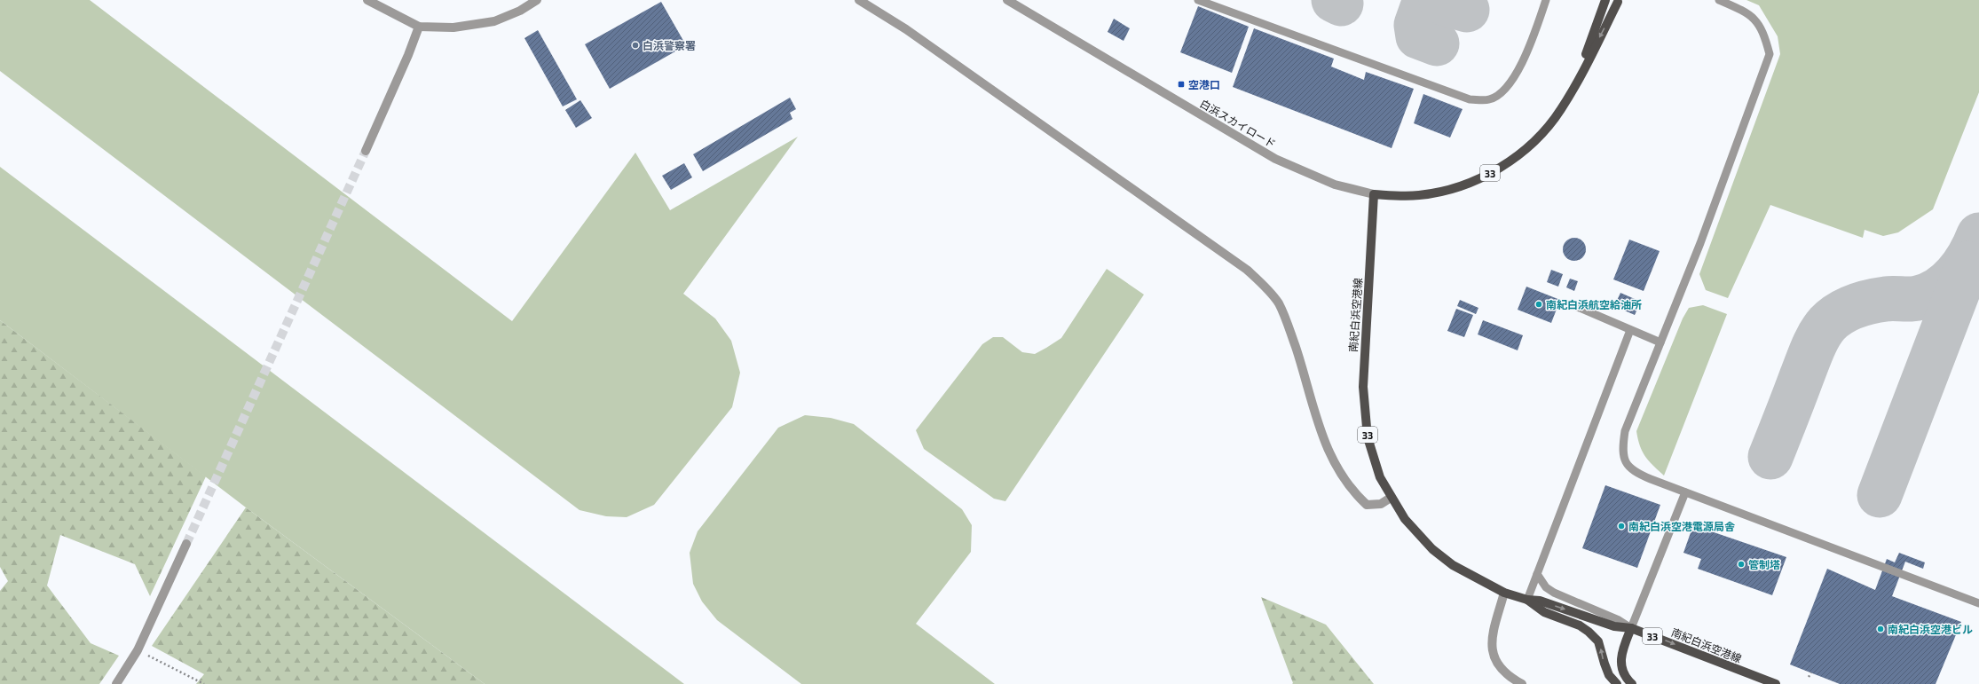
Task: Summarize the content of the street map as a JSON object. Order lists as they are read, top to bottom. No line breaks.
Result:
{"streets":{"main road":["33","南紀白浜空港線"],"street":["白浜スカイロード"]},"crossings":[["白浜スカイロード","33"],["白浜スカイロード","南紀白浜空港線"],["33","南紀白浜空港線"]],"places":{"other":["白浜警察署","南紀白浜航空給油所","南紀白浜空港電源局舎","管制塔","南紀白浜空港ビル"],"transit":["空港口"]}}
